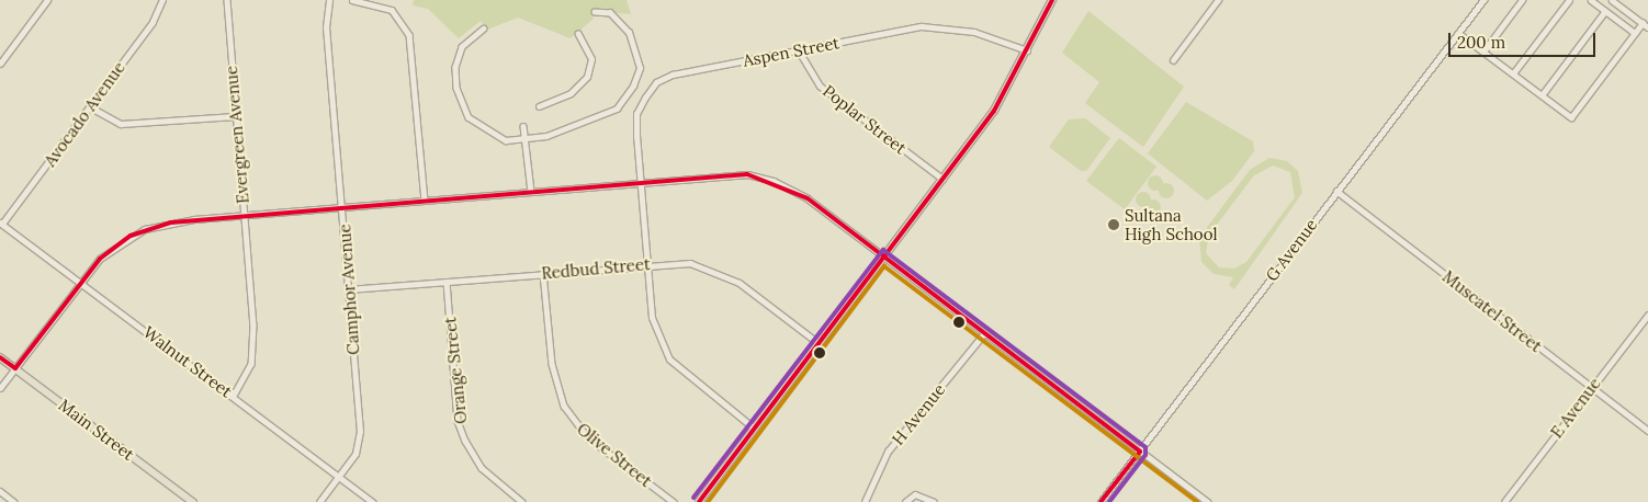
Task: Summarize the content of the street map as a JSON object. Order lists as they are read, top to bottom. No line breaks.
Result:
{"streets":{"main road":["Main Street"],"street":["Aspen Street","Avocado Avenue","Poplar Street","Evergreen Avenue","G Avenue","Redbud Street","Camphor Avenue","Muscatel Street","Walnut Street","Orange Street","E Avenue","H Avenue","Olive Street"]},"crossings":[["Aspen Street","Poplar Street"],["Aspen Street","Redbud Street"],["Avocado Avenue","Walnut Street"],["Evergreen Avenue","Walnut Street"],["G Avenue","Muscatel Street"],["Redbud Street","Camphor Avenue"],["Redbud Street","Orange Street"],["Redbud Street","Olive Street"],["Camphor Avenue","Walnut Street"],["Muscatel Street","E Avenue"]],"places":["Sultana High School"],"scale_bar":"200 m"}
